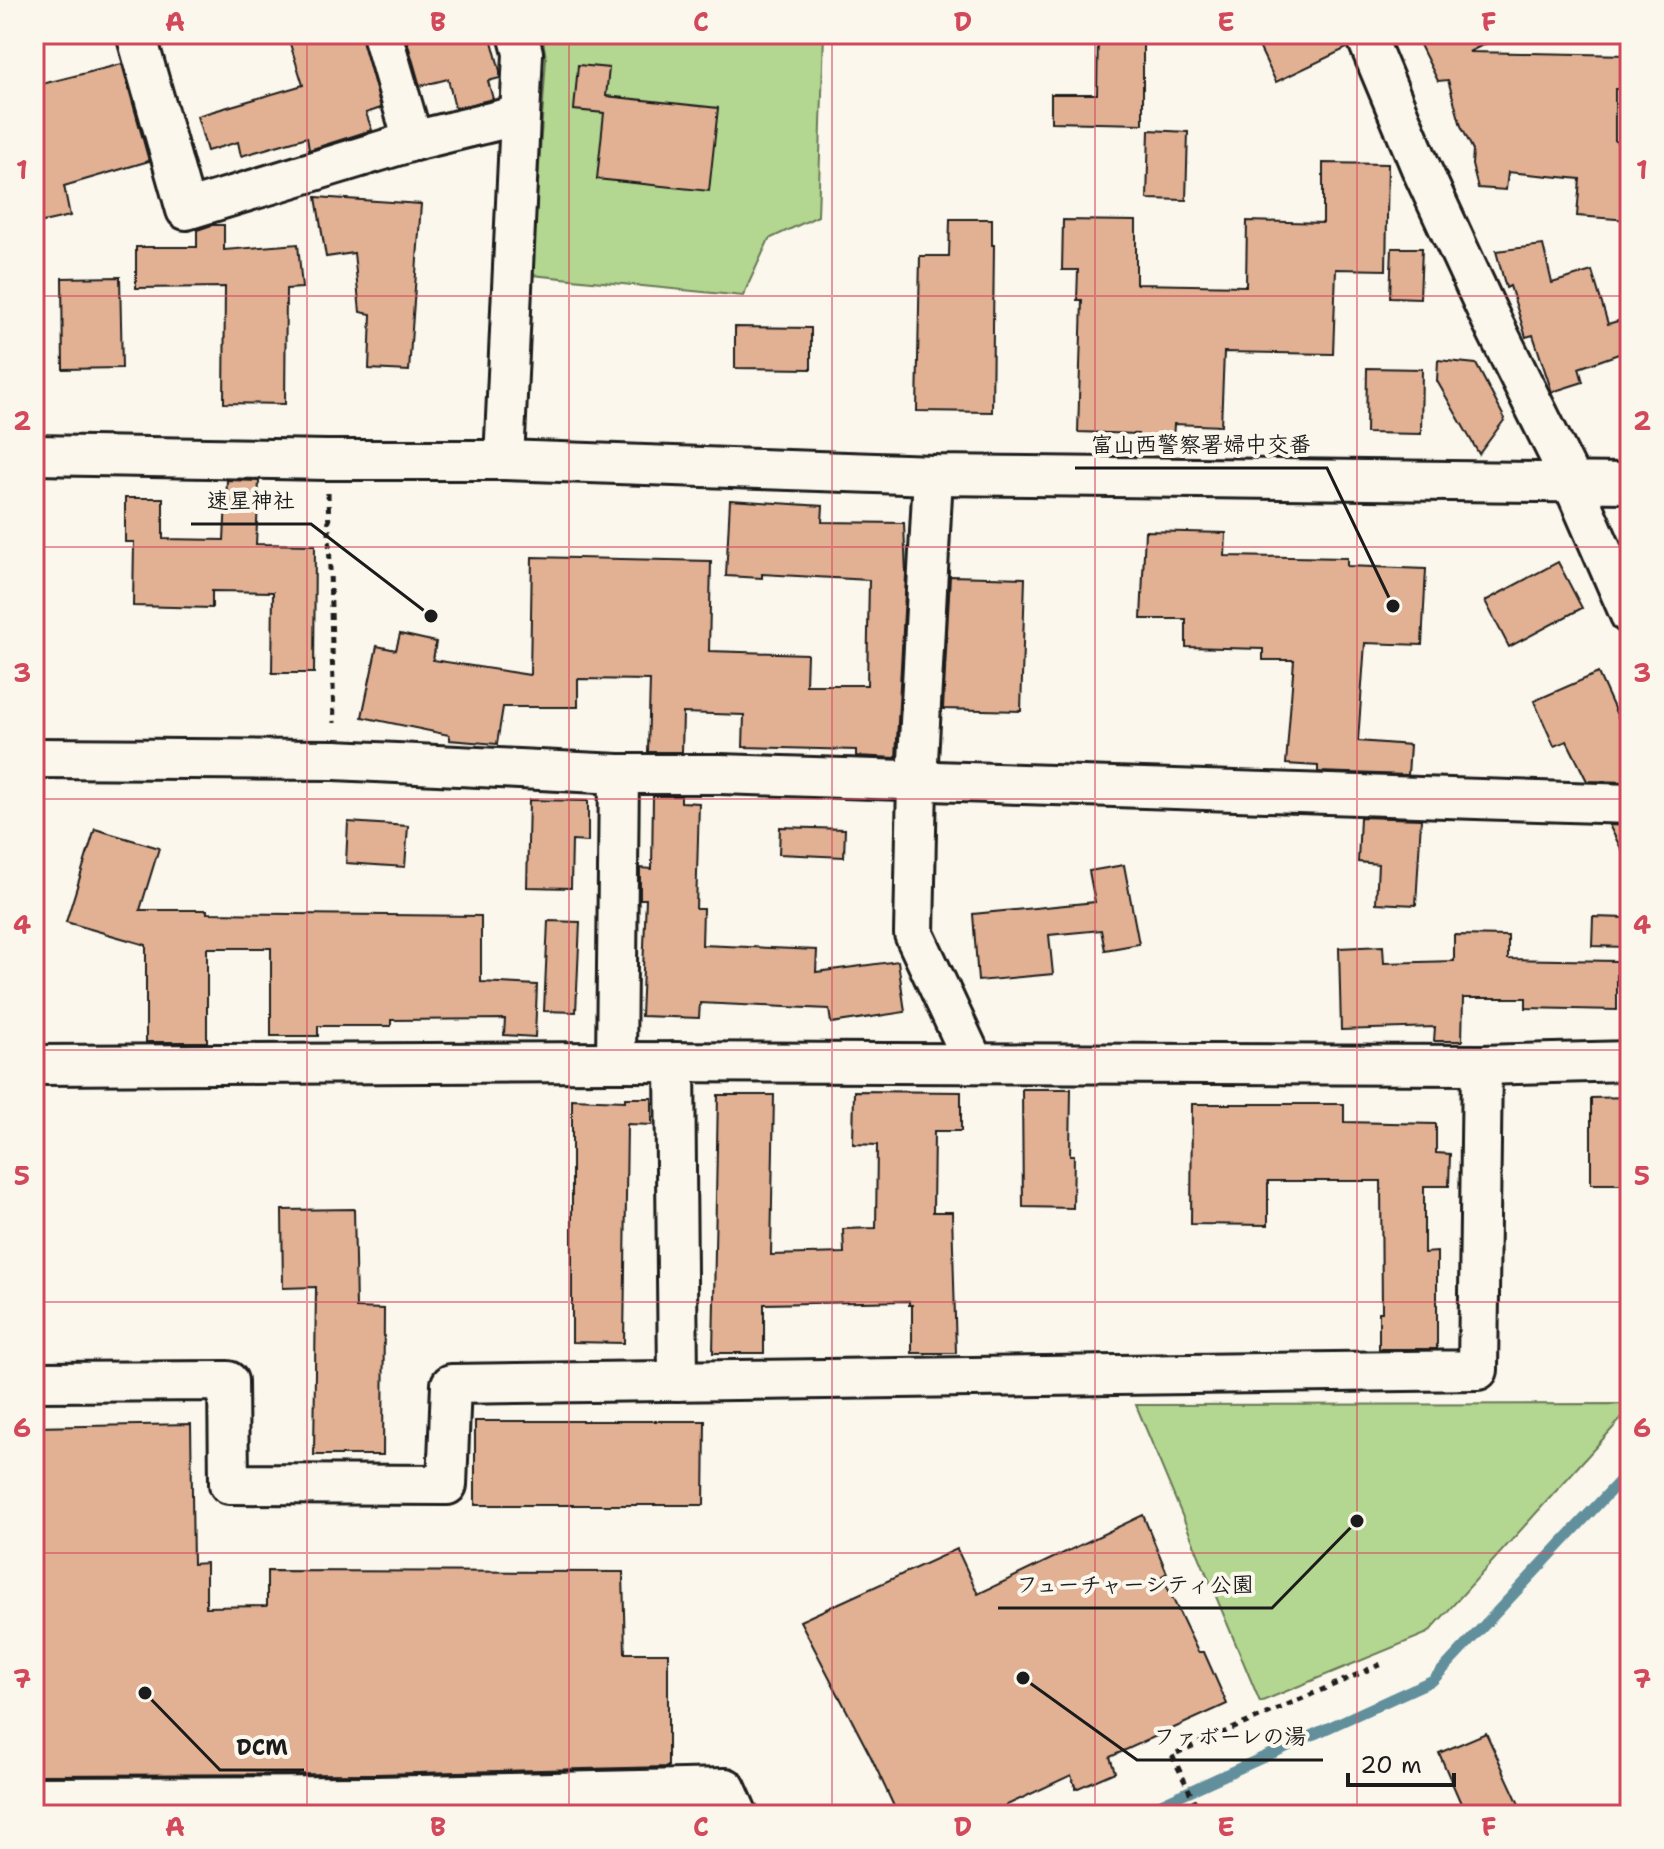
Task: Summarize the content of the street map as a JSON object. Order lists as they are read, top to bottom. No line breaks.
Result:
{"places":["富山西警察署婦中交番","速星神社","フューチャーシティ公園","ファボーレの湯","DCM"],"scale_bar":"20 m","grid":{"columns":["A","B","C","D","E","F"],"rows":["1","2","3","4","5","6","7"]}}
